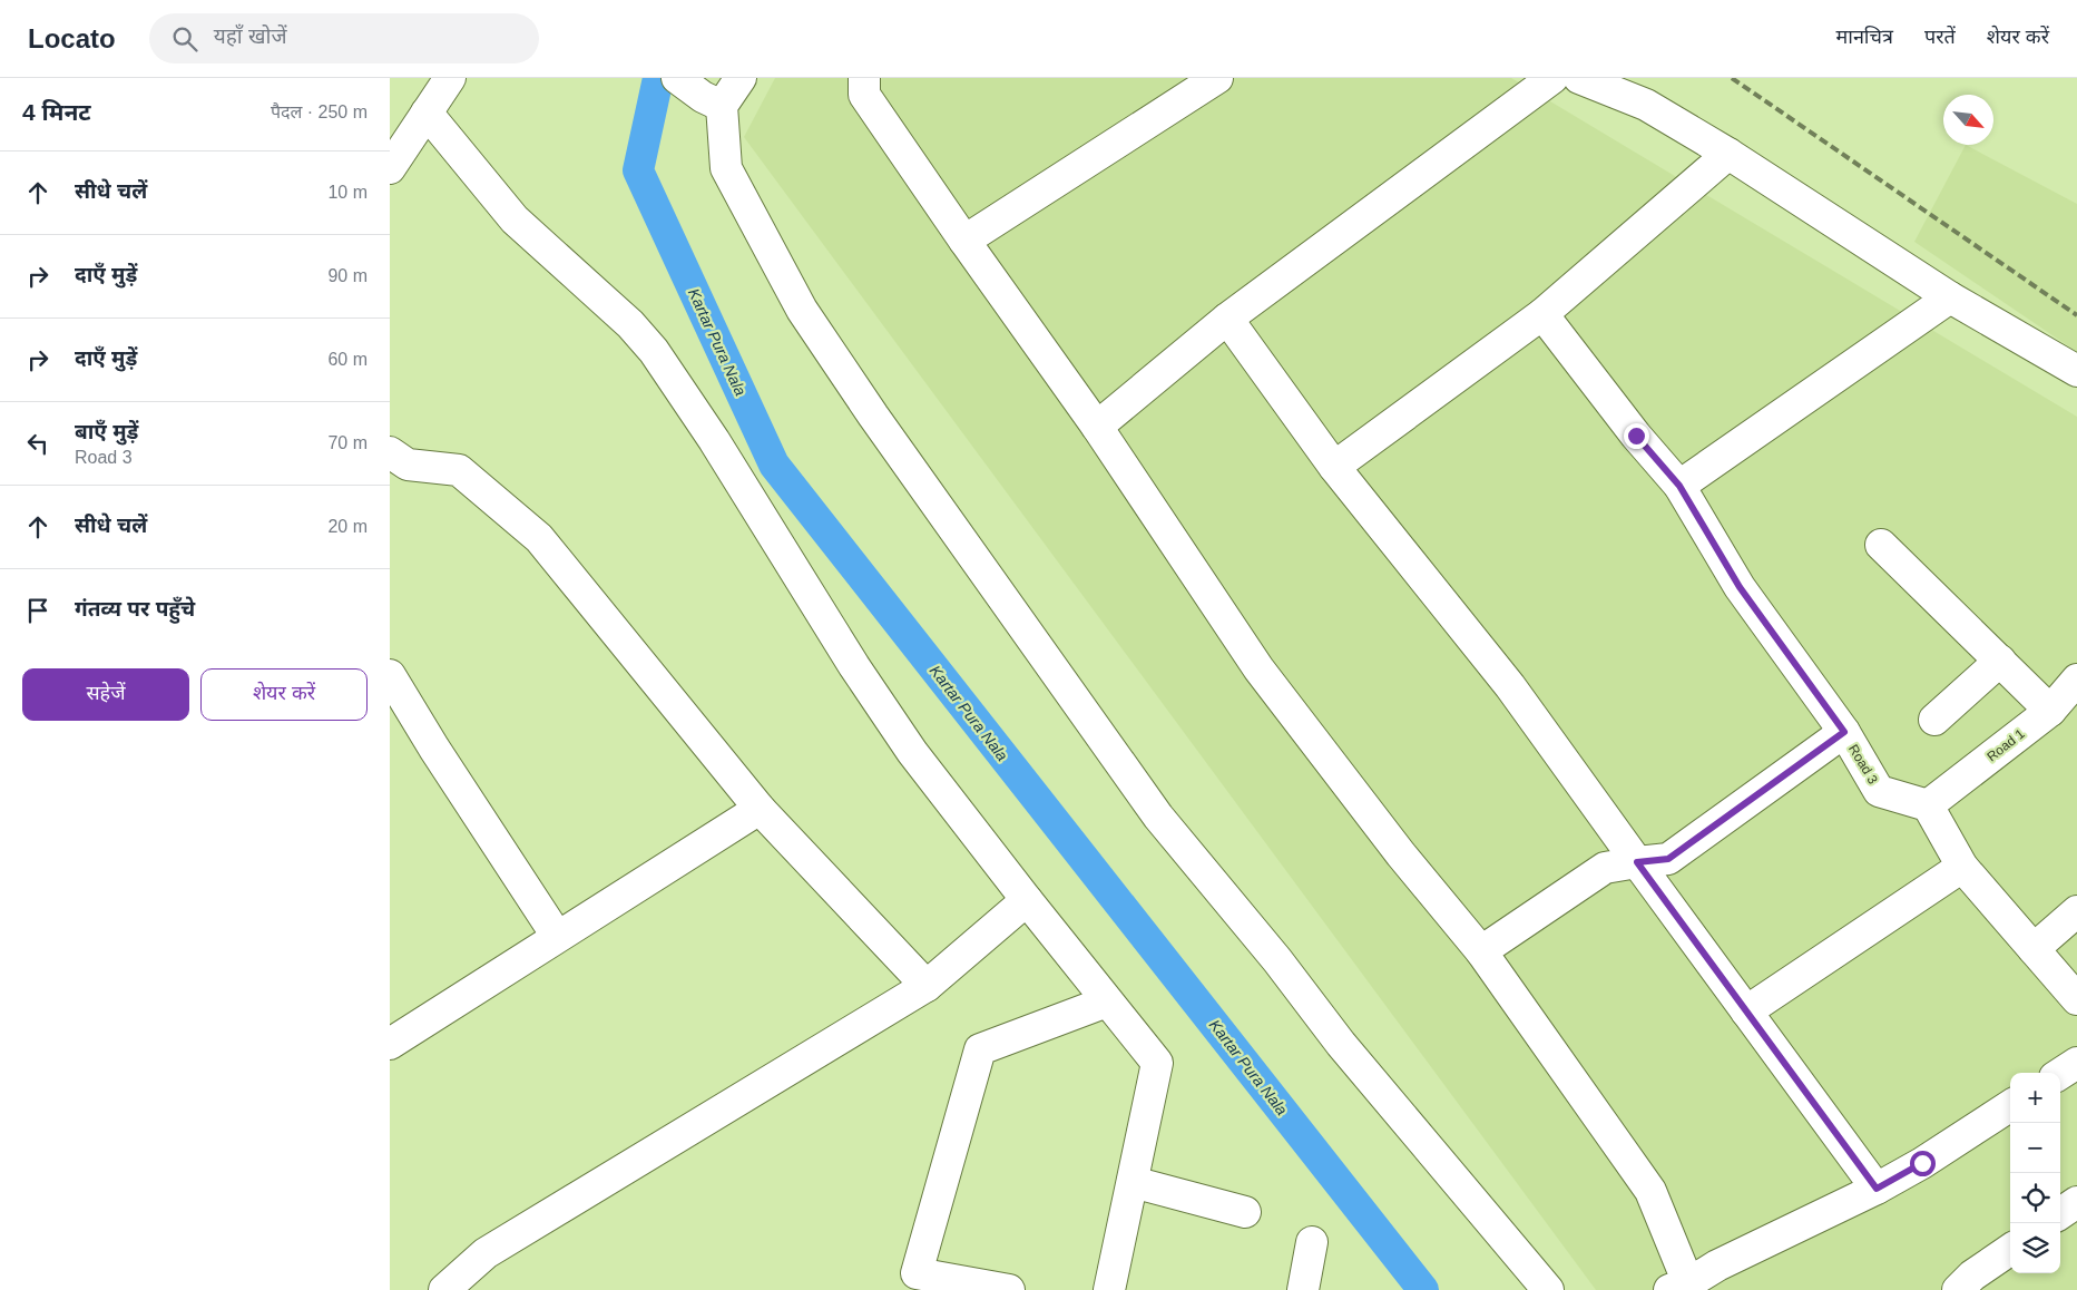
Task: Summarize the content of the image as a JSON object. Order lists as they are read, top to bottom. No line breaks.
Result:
{"streets":{"street":["Road 1","Road 3"]},"crossings":[["Road 1","Road 3"]],"water":["Kartar Pura Nala"],"north":"bottom right","page":{"header":"Locato","search":"यहाँ खोजें","nav":["मानचित्र","परतें","शेयर करें"],"heading":["4 मिनट","पैदल · 250 m"],"list":[["सीधे चलें","10 m"],["दाएँ मुड़ें","90 m"],["दाएँ मुड़ें","60 m"],["बाएँ मुड़ें","Road 3","70 m"],["सीधे चलें","20 m"],"गंतव्य पर पहुँचे"],"buttons":["सहेजें","शेयर करें"],"map_buttons":["+","−"]}}
